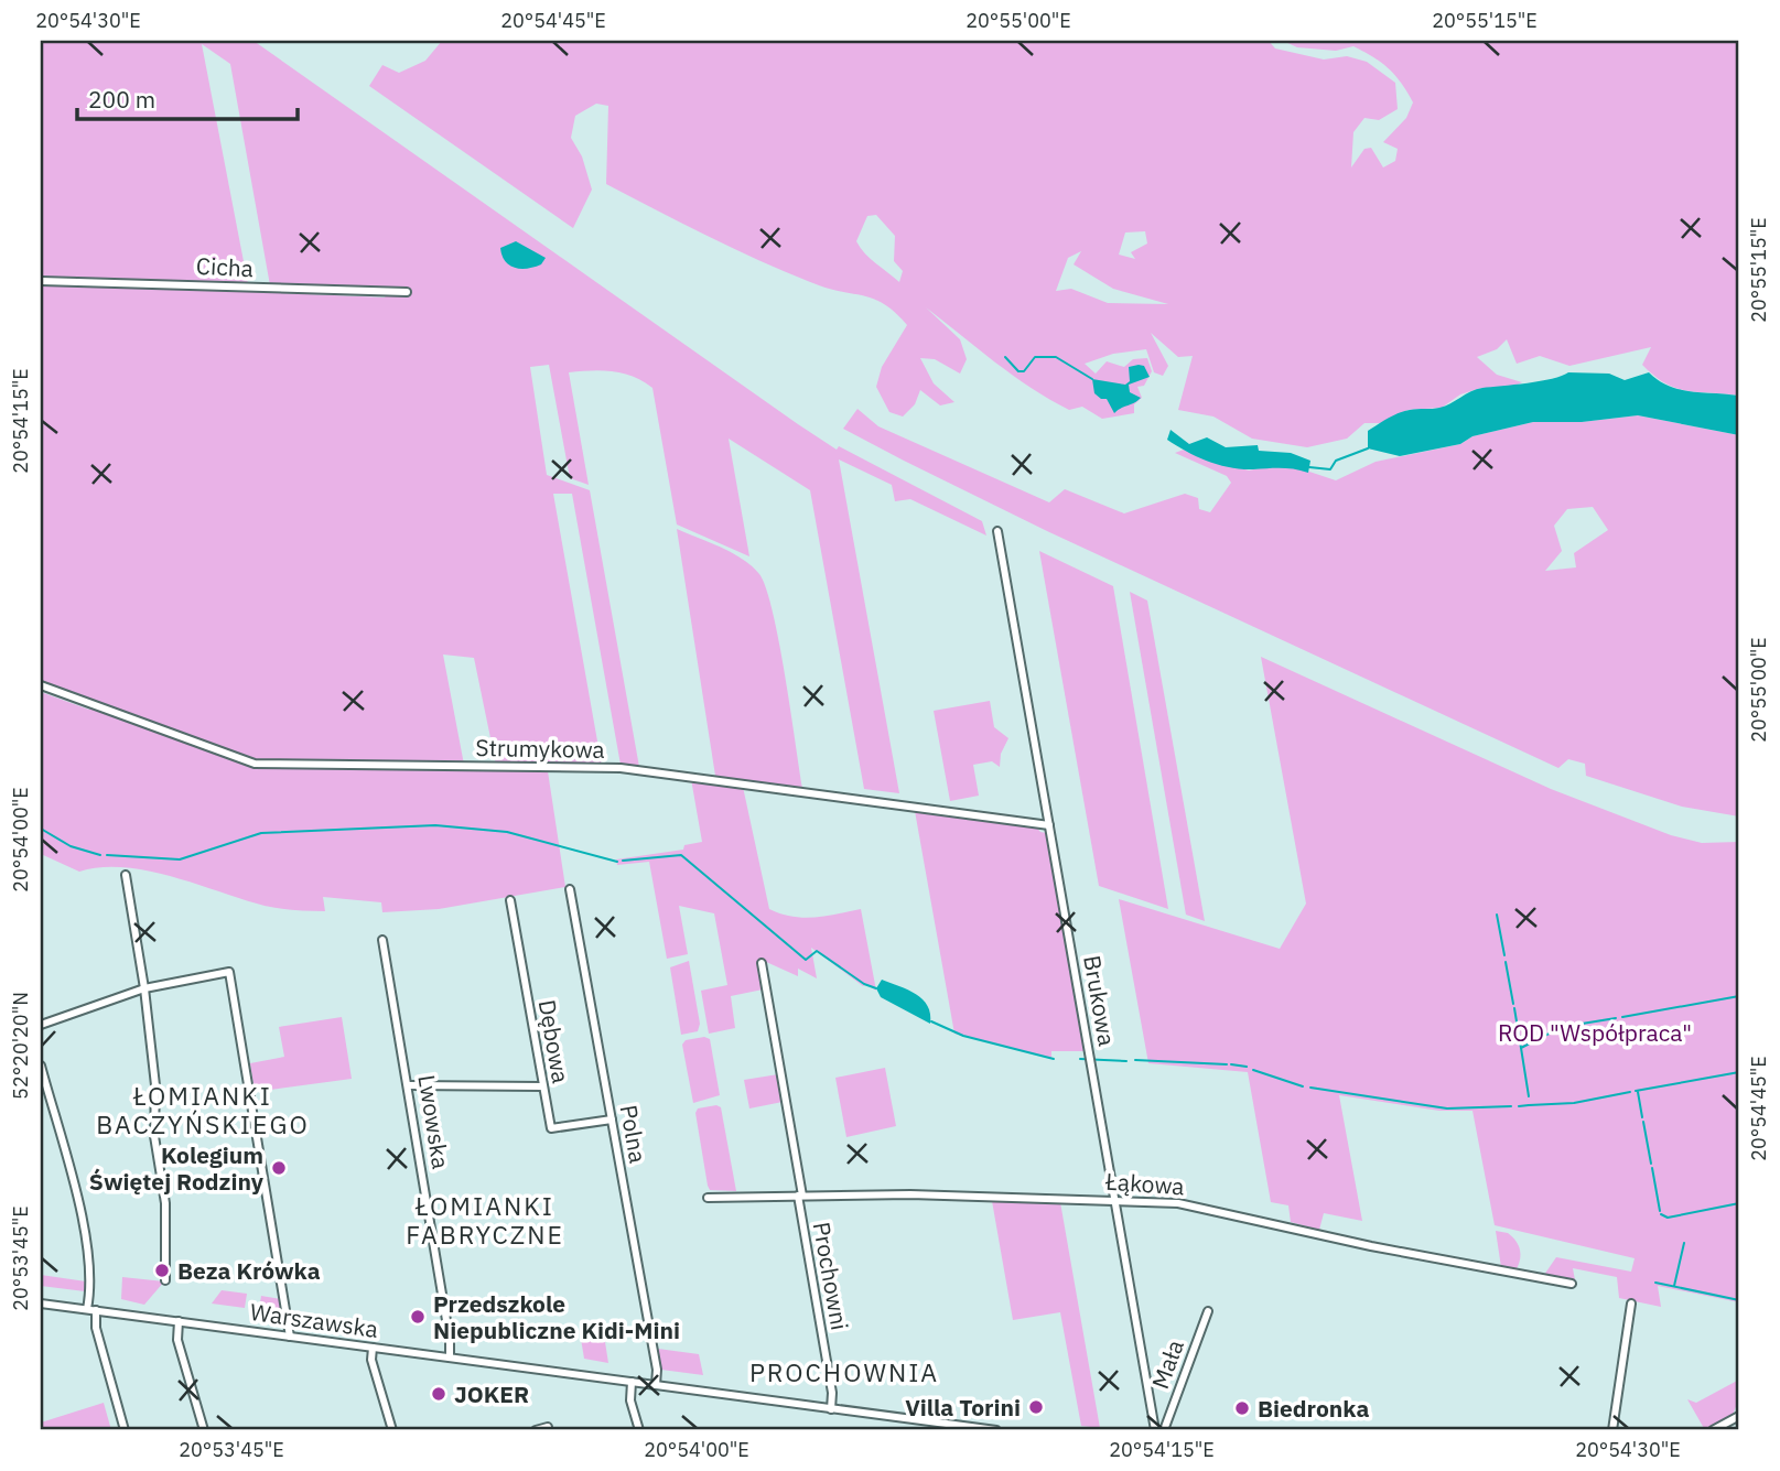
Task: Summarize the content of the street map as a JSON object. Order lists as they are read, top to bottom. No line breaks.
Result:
{"streets":{"street":["Cicha","Strumykowa","Brukowa","Dębowa","Lwowska","Polna","Łąkowa","Prochowni","Warszawska","Mała"]},"crossings":[["Strumykowa","Brukowa"],["Brukowa","Łąkowa"],["Dębowa","Polna"],["Lwowska","Warszawska"],["Polna","Warszawska"],["Łąkowa","Prochowni"],["Prochowni","Warszawska"]],"districts":["ŁOMIANKI BACZYŃSKIEGO","ŁOMIANKI FABRYCZNE","PROCHOWNIA"],"parks":["ROD \"Współpraca\""],"places":["Kolegium Świętej Rodziny","Beza Krówka","Przedszkole Niepubliczne Kidi-Mini","JOKER","Villa Torini","Biedronka"],"scale_bar":"200 m","coordinates":["20°54'30\"E","20°54'45\"E","20°55'00\"E","20°55'15\"E","20°54'15\"E","20°54'00\"E","52°20'20\"N","20°53'45\"E"]}
